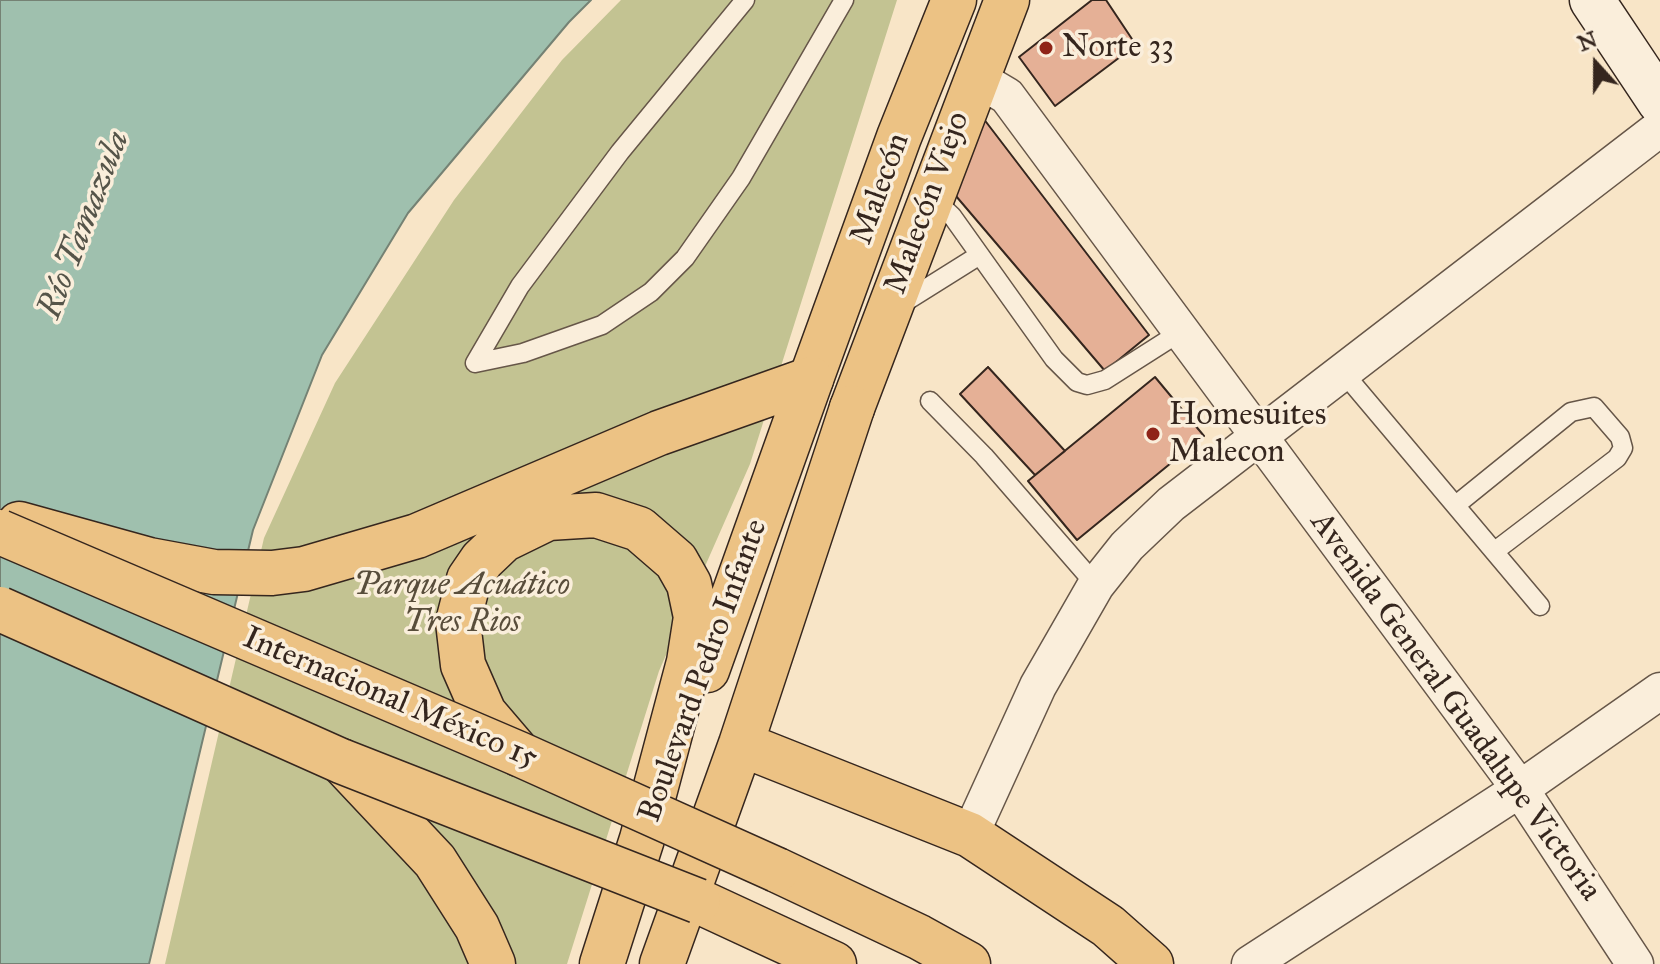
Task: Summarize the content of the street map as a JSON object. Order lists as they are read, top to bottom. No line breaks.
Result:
{"streets":{"main road":["Malecón","Malecón Viejo","Boulevard Pedro Infante","Internacional México 15"],"street":["Avenida General Guadalupe Victoria"]},"crossings":[["Malecón","Boulevard Pedro Infante"],["Malecón Viejo","Boulevard Pedro Infante"],["Malecón Viejo","Avenida General Guadalupe Victoria"]],"water":["Río Tamazula"],"parks":["Parque Acuático Tres Rios"],"places":["Norte 33","Homesuites Malecon"],"north":"top"}
